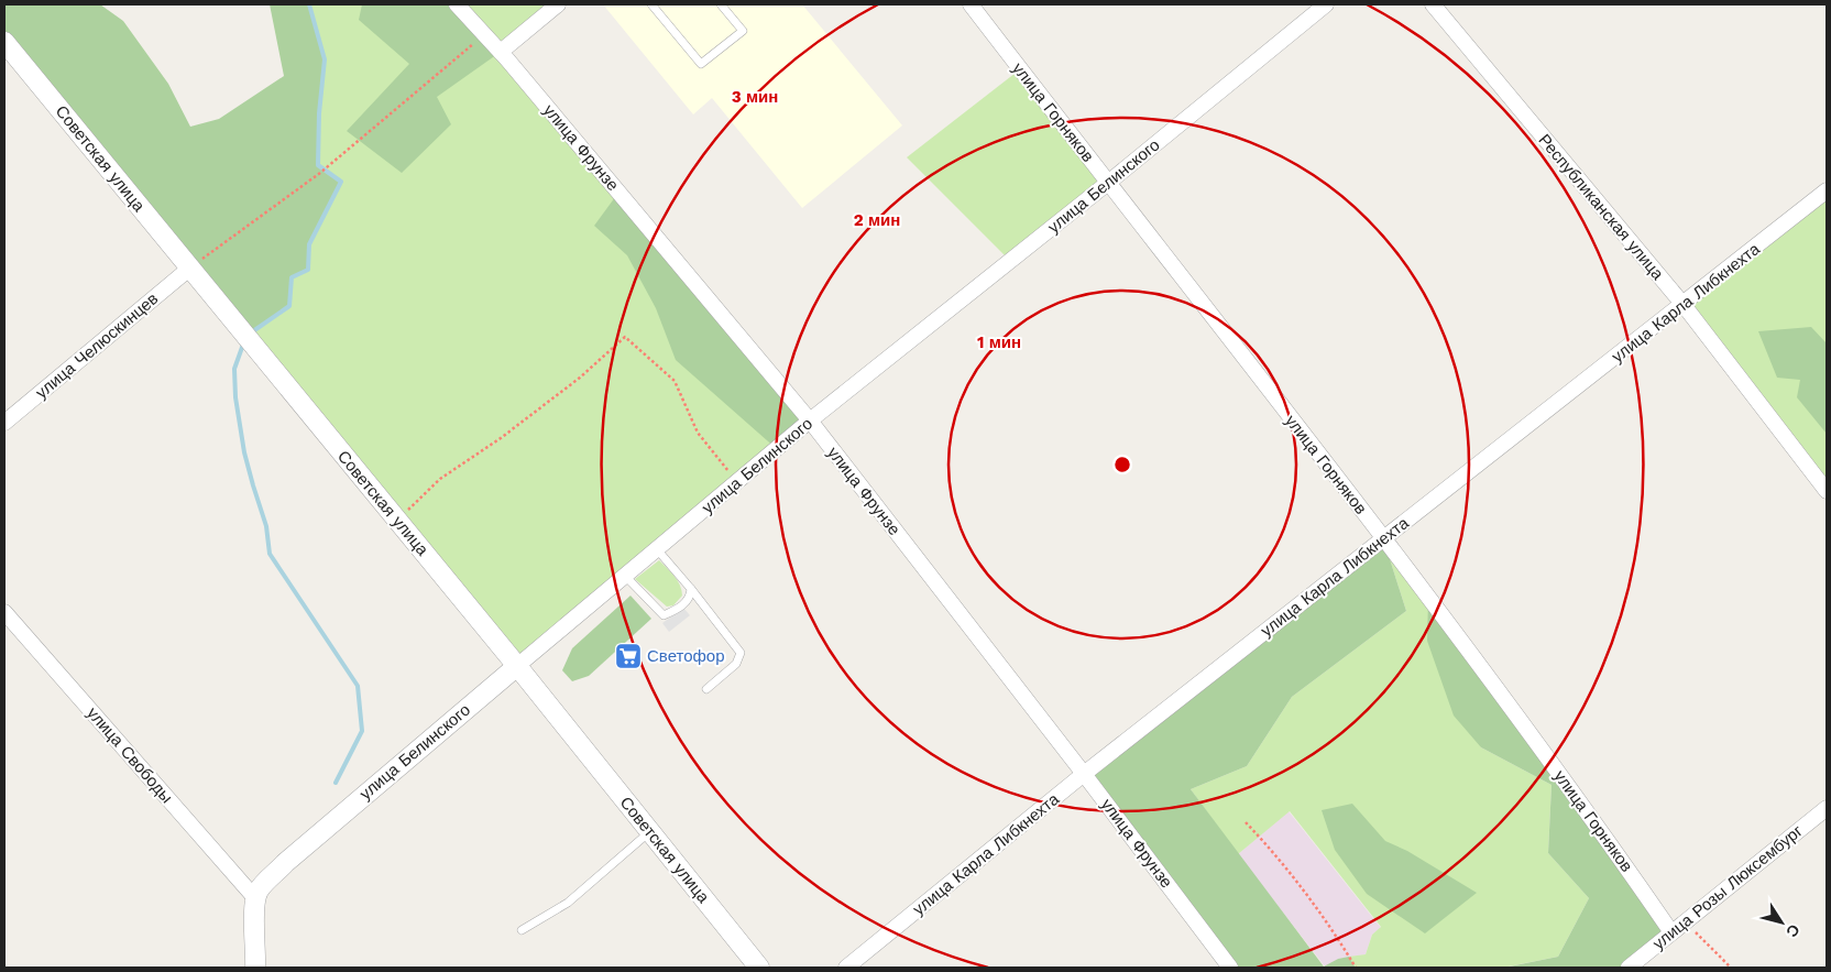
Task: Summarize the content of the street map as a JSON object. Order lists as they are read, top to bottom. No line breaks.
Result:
{"streets":{"street":["улица Горняков","улица Фрунзе","Советская улица","улица Белинского","Республиканская улица","улица Карла Либкнехта","улица Челюскинцев","улица Свободы","улица Розы Люксембург"]},"crossings":[["улица Горняков","улица Белинского"],["улица Горняков","улица Карла Либкнехта"],["улица Горняков","улица Розы Люксембург"],["улица Фрунзе","улица Белинского"],["улица Фрунзе","улица Карла Либкнехта"],["Советская улица","улица Белинского"],["Советская улица","улица Челюскинцев"],["улица Белинского","улица Свободы"],["Республиканская улица","улица Карла Либкнехта"]],"places":{"supermarket":["Светофор"]},"north":"bottom right","rings":["3 мин","2 мин","1 мин"]}
